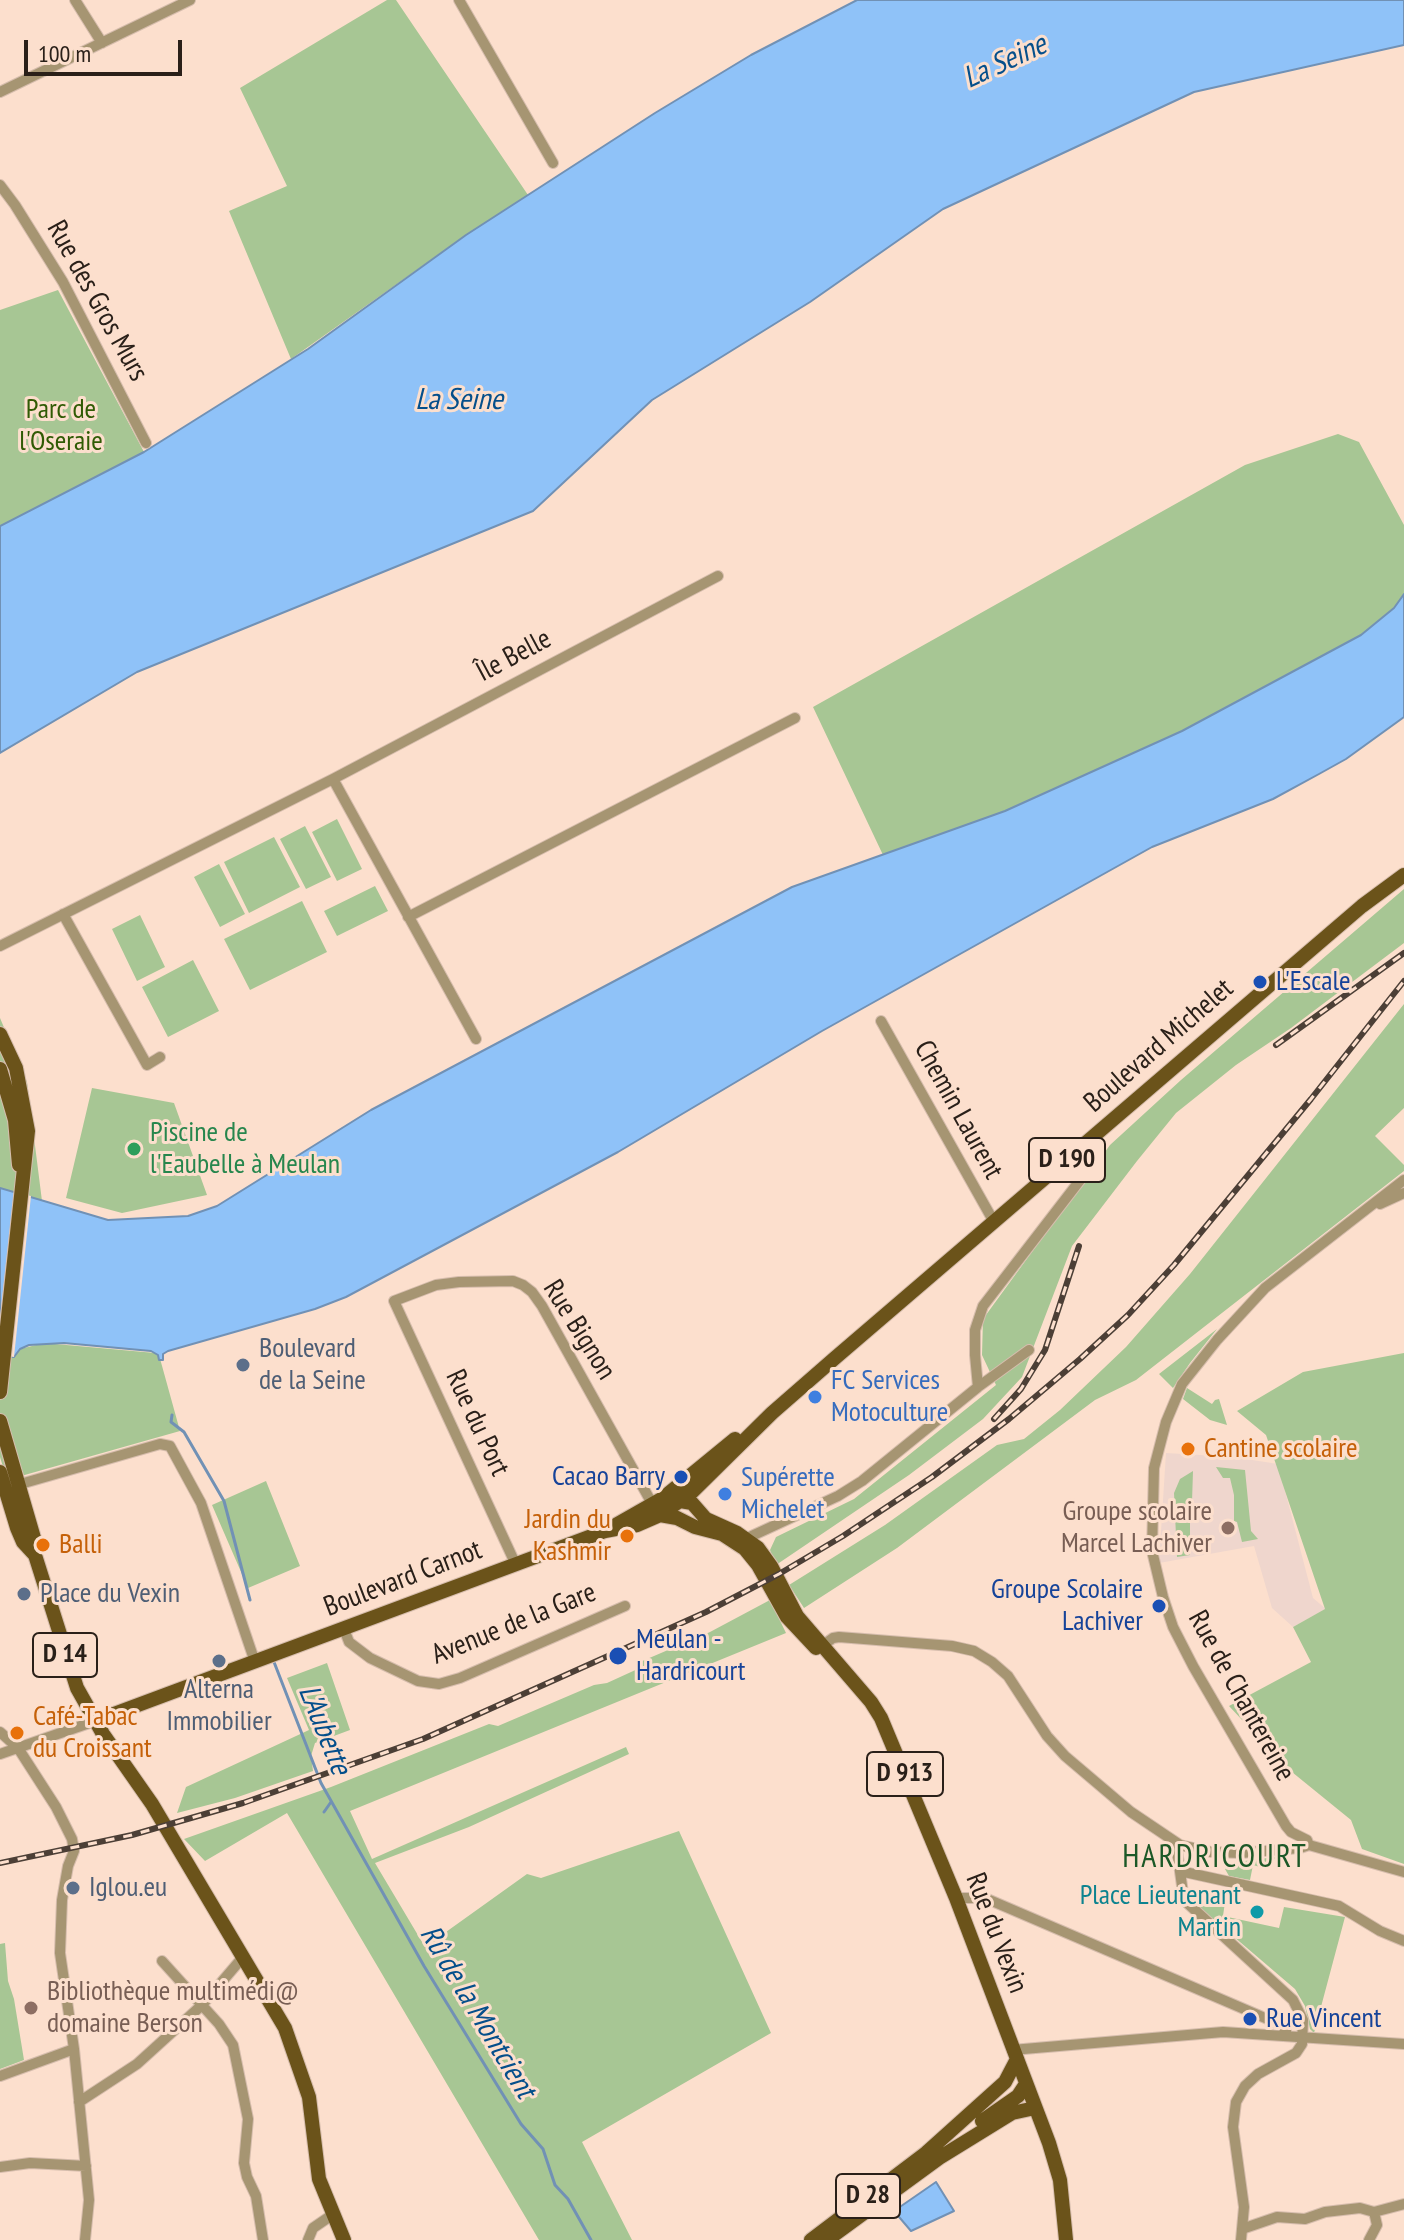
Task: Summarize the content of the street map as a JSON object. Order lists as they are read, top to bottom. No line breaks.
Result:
{"streets":{"main road":["Boulevard Michelet","D 190","Boulevard Carnot","D 14","D 913","Rue du Vexin","D 28"],"street":["Rue des Gros Murs","Île Belle","Chemin Laurent","Rue Bignon","Rue du Port","Avenue de la Gare","Rue de Chantereine"]},"crossings":[["Boulevard Michelet","Chemin Laurent"],["Boulevard Michelet","Rue Bignon"],["Boulevard Michelet","Boulevard Carnot"],["Boulevard Michelet","Rue du Vexin"],["D 190","Boulevard Carnot"],["D 190","D 14"],["Rue Bignon","Rue du Port"],["Rue Bignon","Boulevard Carnot"],["Rue Bignon","Rue du Vexin"],["Rue du Port","Boulevard Carnot"],["Boulevard Carnot","Avenue de la Gare"],["Boulevard Carnot","Rue du Vexin"],["Rue du Vexin","D 28"]],"districts":["HARDRICOURT"],"water":["La Seine","L'Aubette","Rû de la Montcient"],"parks":["Parc de l'Oseraie"],"places":["L'Escale","Piscine de l'Eaubelle à Meulan","Boulevard de la Seine","FC Services Motoculture","Cantine scolaire","Cacao Barry","Supérette Michelet","Groupe scolaire Marcel Lachiver","Jardin du Kashmir","Balli","Place du Vexin","Groupe Scolaire Lachiver","Meulan - Hardricourt","Alterna Immobilier","Café-Tabac du Croissant","Iglou.eu","Place Lieutenant Martin","Bibliothèque multimédi@ domaine Berson","Rue Vincent"],"scale_bar":"100 m"}
